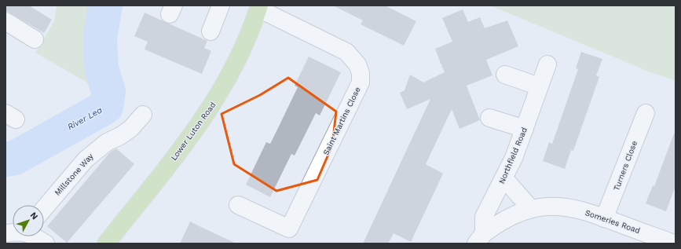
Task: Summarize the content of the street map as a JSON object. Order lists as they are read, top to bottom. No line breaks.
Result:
{"streets":{"main road":["Lower Luton Road"],"street":["Saint Martins Close","Northfield Road","Turners Close","Millstone Way","Someries Road"]},"crossings":[["Saint Martins Close","Lower Luton Road"],["Northfield Road","Someries Road"],["Turners Close","Someries Road"]],"water":["River Lea"],"north":"top right"}
